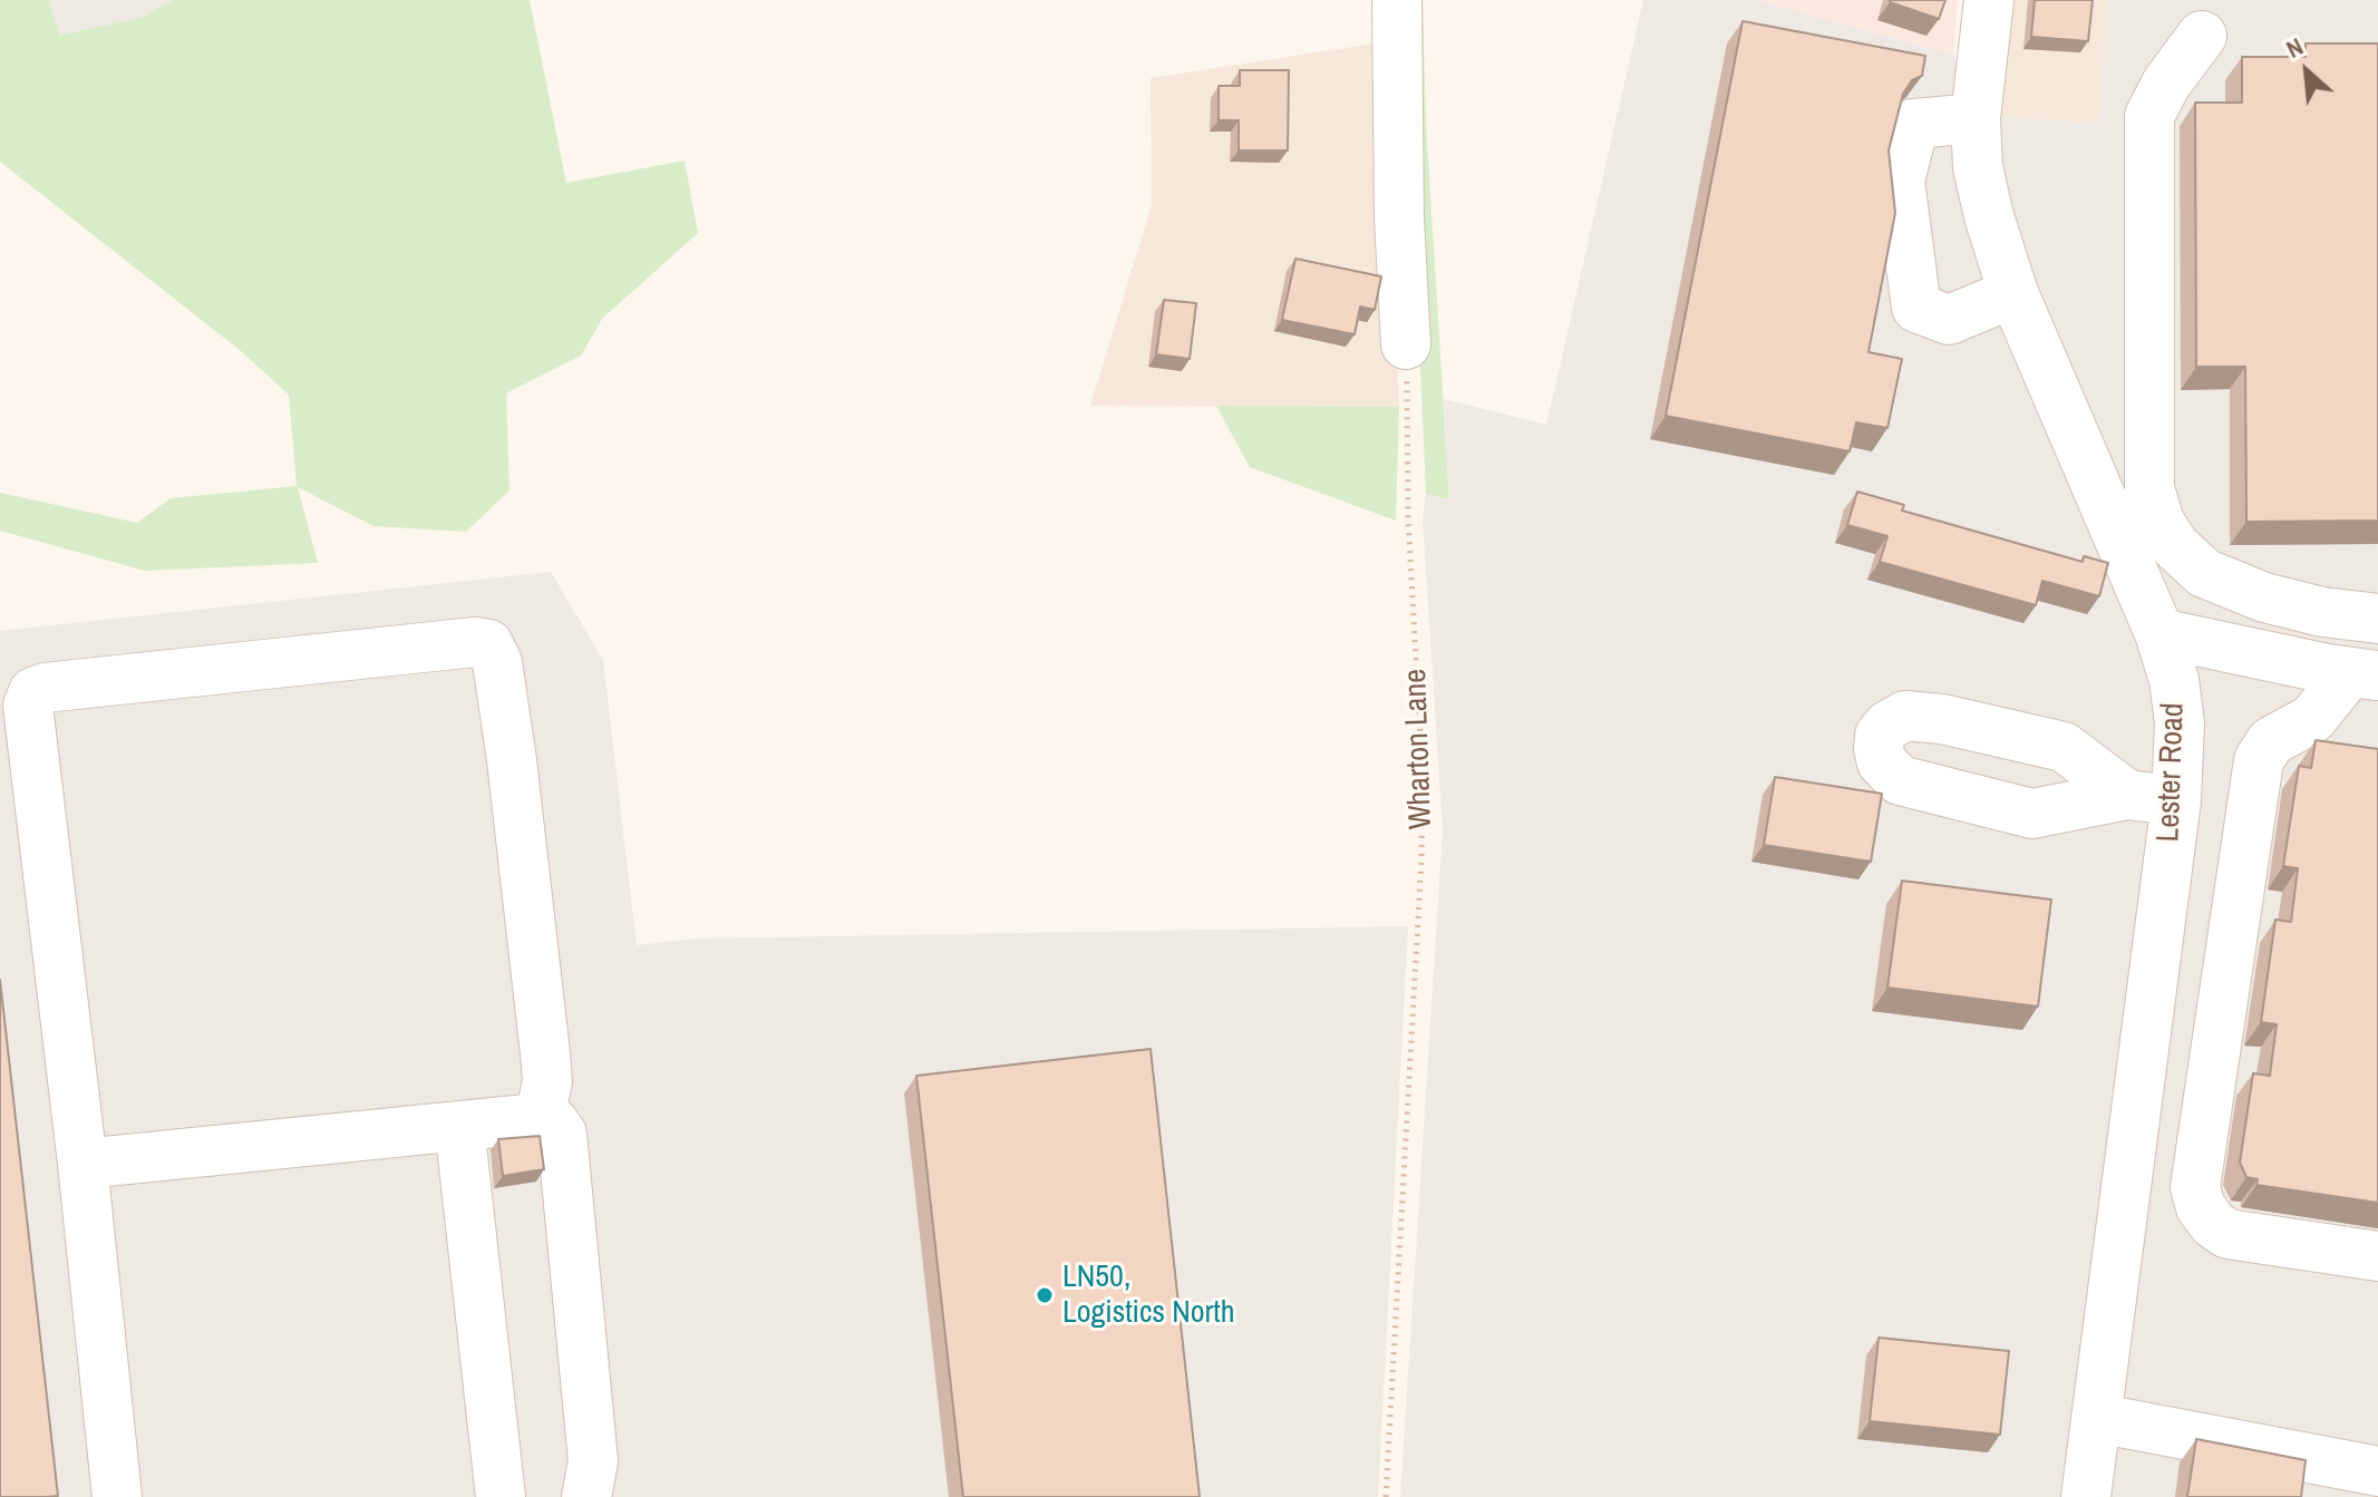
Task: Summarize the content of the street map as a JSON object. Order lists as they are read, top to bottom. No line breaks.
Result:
{"streets":{"street":["Lester Road"],"path":["Wharton Lane"]},"places":["LN50, Logistics North"],"north":"top left"}
